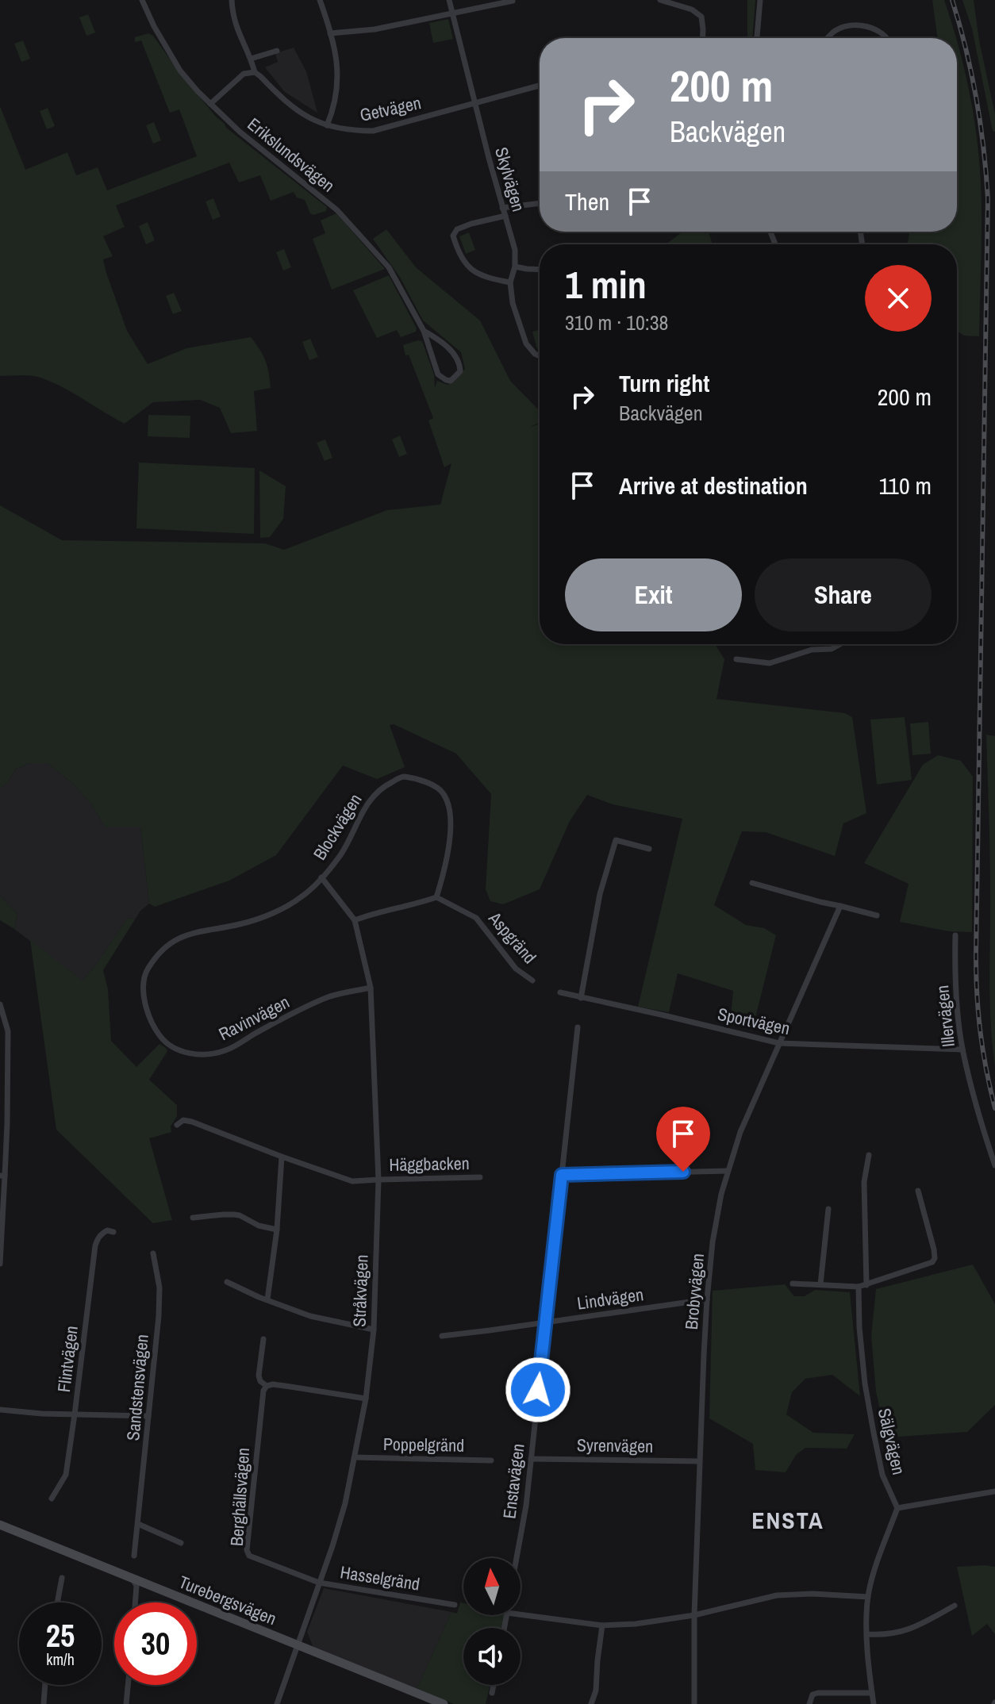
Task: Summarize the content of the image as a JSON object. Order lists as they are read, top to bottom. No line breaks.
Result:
{"streets":{"street":["Getvägen","Erikslundsvägen","Skylvägen","Blockvägen","Aspgränd","Illervägen","Ravinvägen","Sportvägen","Häggbacken","Stråkvägen","Brobyvägen","Lindvägen","Flintvägen","Sandstensvägen","Sälgvägen","Poppelgränd","Syrenvägen","Enstavägen","Berghällsvägen","Hasselgränd","Turebergsvägen"]},"crossings":[["Getvägen","Skylvägen"],["Blockvägen","Aspgränd"],["Blockvägen","Ravinvägen"],["Blockvägen","Stråkvägen"],["Illervägen","Sportvägen"],["Ravinvägen","Stråkvägen"],["Sportvägen","Brobyvägen"],["Häggbacken","Stråkvägen"],["Stråkvägen","Poppelgränd"],["Stråkvägen","Hasselgränd"],["Stråkvägen","Turebergsvägen"],["Brobyvägen","Lindvägen"],["Brobyvägen","Syrenvägen"],["Lindvägen","Enstavägen"],["Syrenvägen","Enstavägen"],["Berghällsvägen","Hasselgränd"]],"districts":["ENSTA"],"north":"top","page":{"turn":["200 m","Backvägen"],"then":"Then","heading":["1 min","310 m · 10:38"],"list":[{"name":"Turn right","note":"Backvägen","value":"200 m"},{"name":"Arrive at destination","value":"110 m"}],"buttons":["Exit","Share"],"speed":"25 km/h","limit":"30"}}
